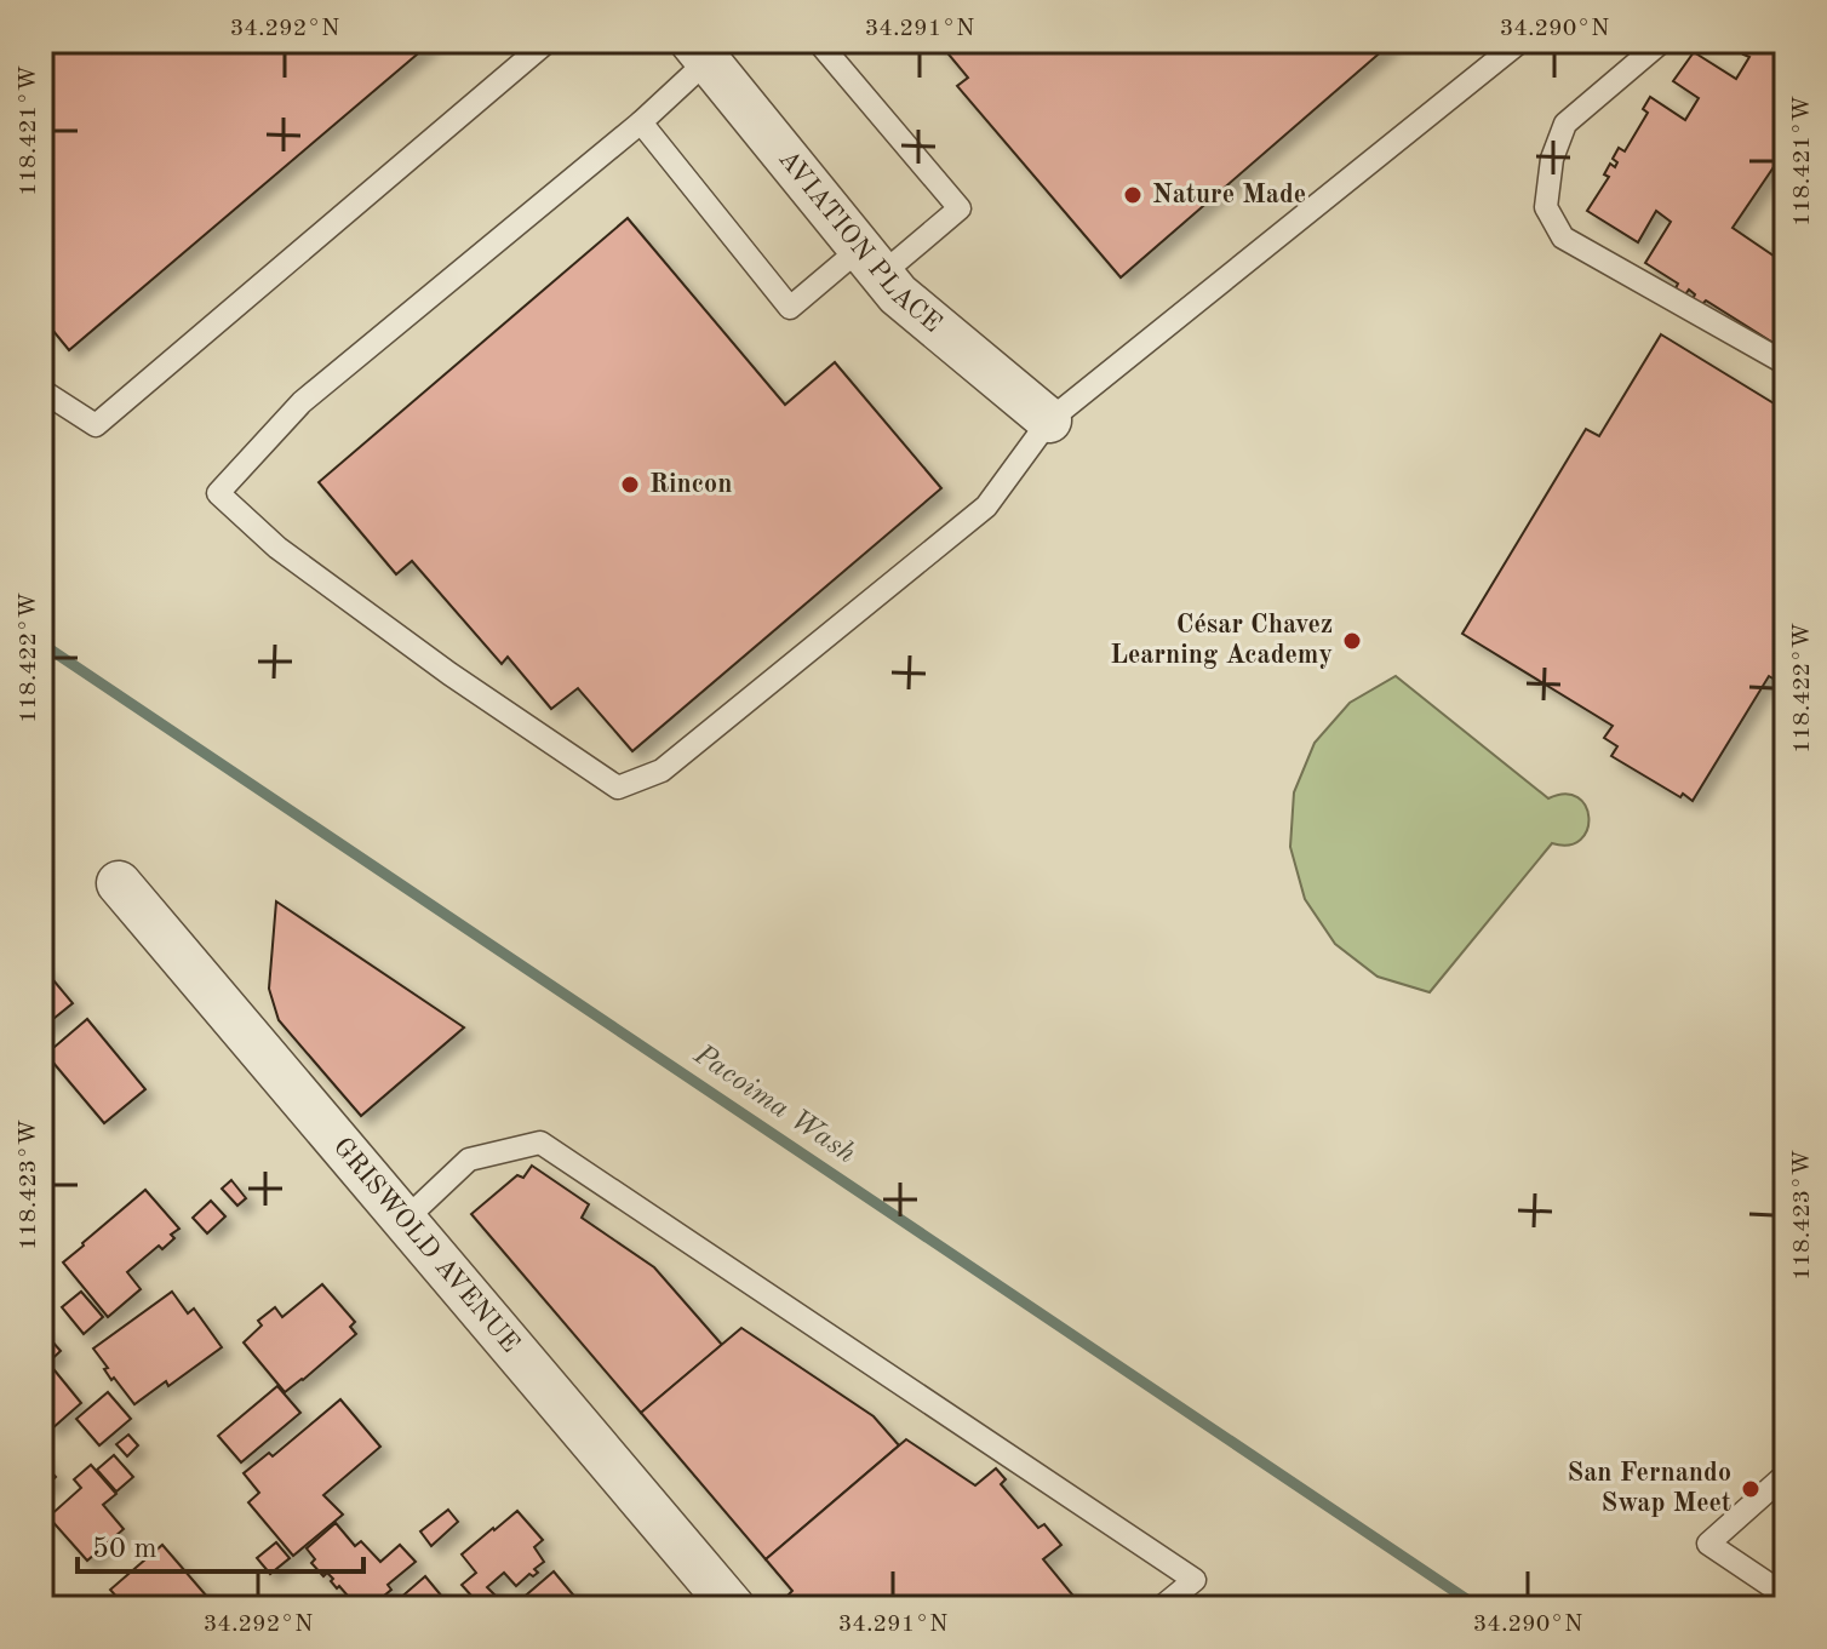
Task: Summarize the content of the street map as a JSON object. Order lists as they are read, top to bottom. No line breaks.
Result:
{"streets":{"street":["AVIATION PLACE","GRISWOLD AVENUE"]},"water":["Pacoima Wash"],"places":["Nature Made","Rincon","César Chavez Learning Academy","San Fernando Swap Meet"],"scale_bar":"50 m","coordinates":["34.292°N","34.291°N","34.290°N","118.421°W","118.422°W","118.423°W"]}
